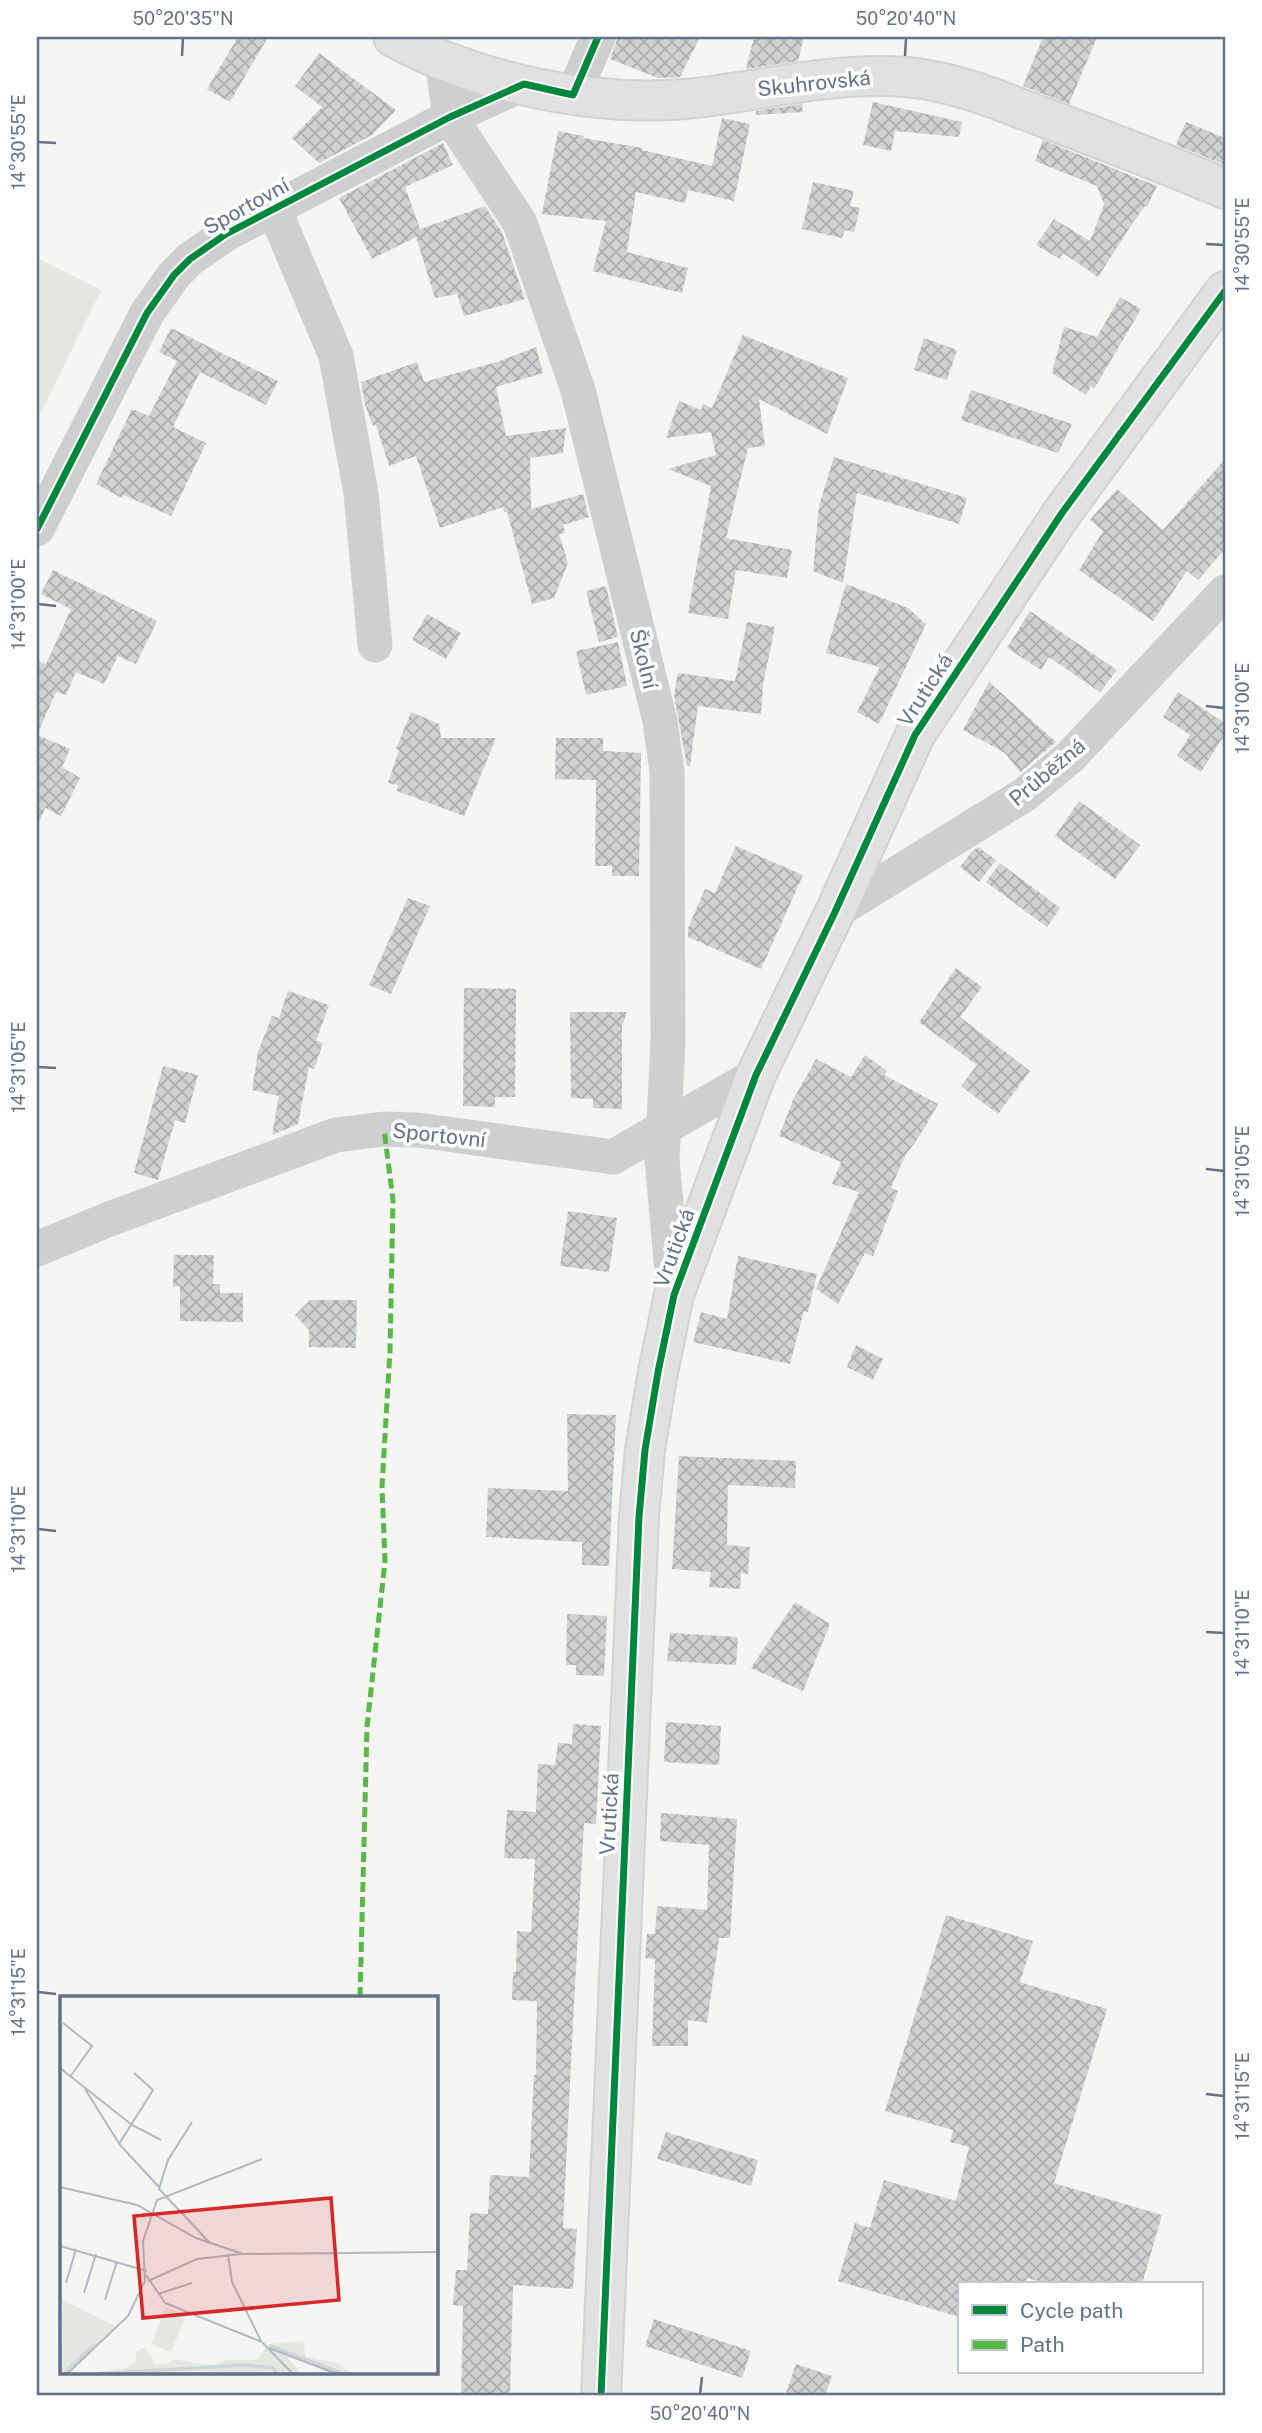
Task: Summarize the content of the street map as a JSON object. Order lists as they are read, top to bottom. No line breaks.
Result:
{"streets":{"street":["Skuhrovská","Sportovní","Školní","Vrutická","Průběžná"]},"crossings":[["Skuhrovská","Sportovní"],["Skuhrovská","Školní"],["Sportovní","Školní"],["Sportovní","Vrutická"],["Školní","Vrutická"],["Vrutická","Průběžná"]],"legend":["Cycle path","Path"],"coordinates":["50°20'35\"N","50°20'40\"N","14°30'55\"E","14°31'00\"E","14°31'05\"E","14°31'10\"E","14°31'15\"E"]}
